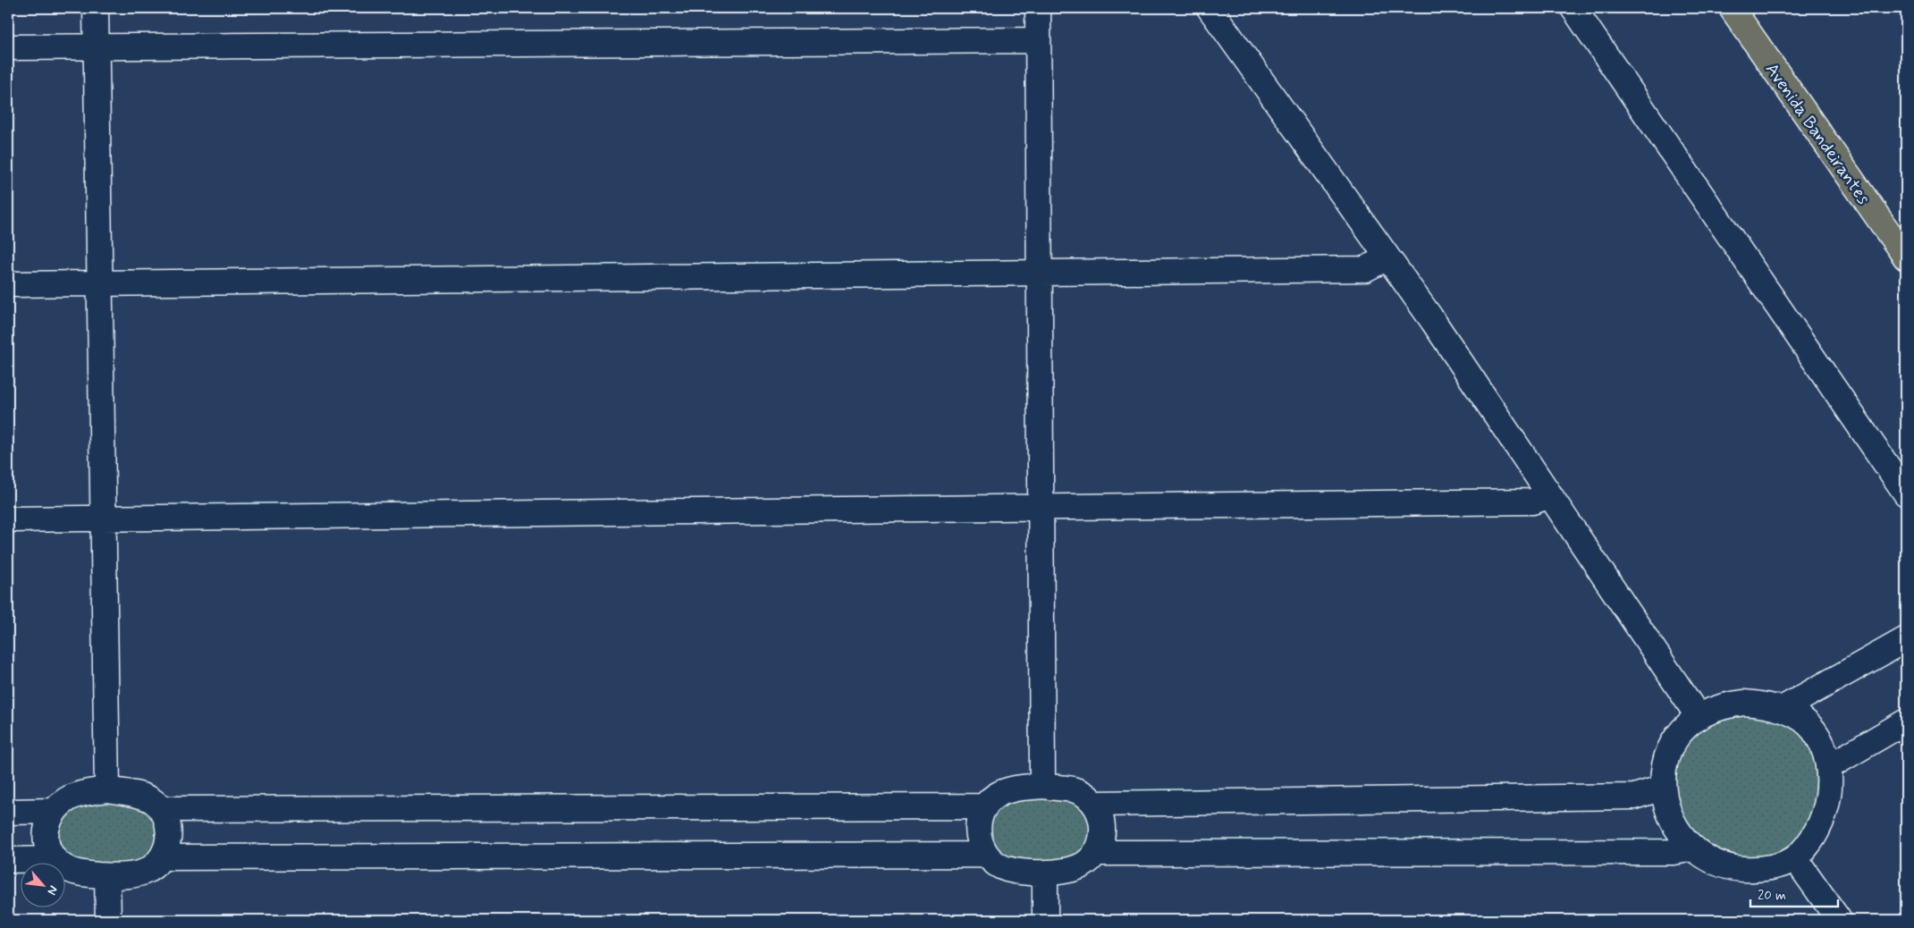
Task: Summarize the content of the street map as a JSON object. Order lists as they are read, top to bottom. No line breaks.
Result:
{"streets":{"main road":["Avenida Bandeirantes"]},"scale_bar":"20 m","north":"bottom right"}
